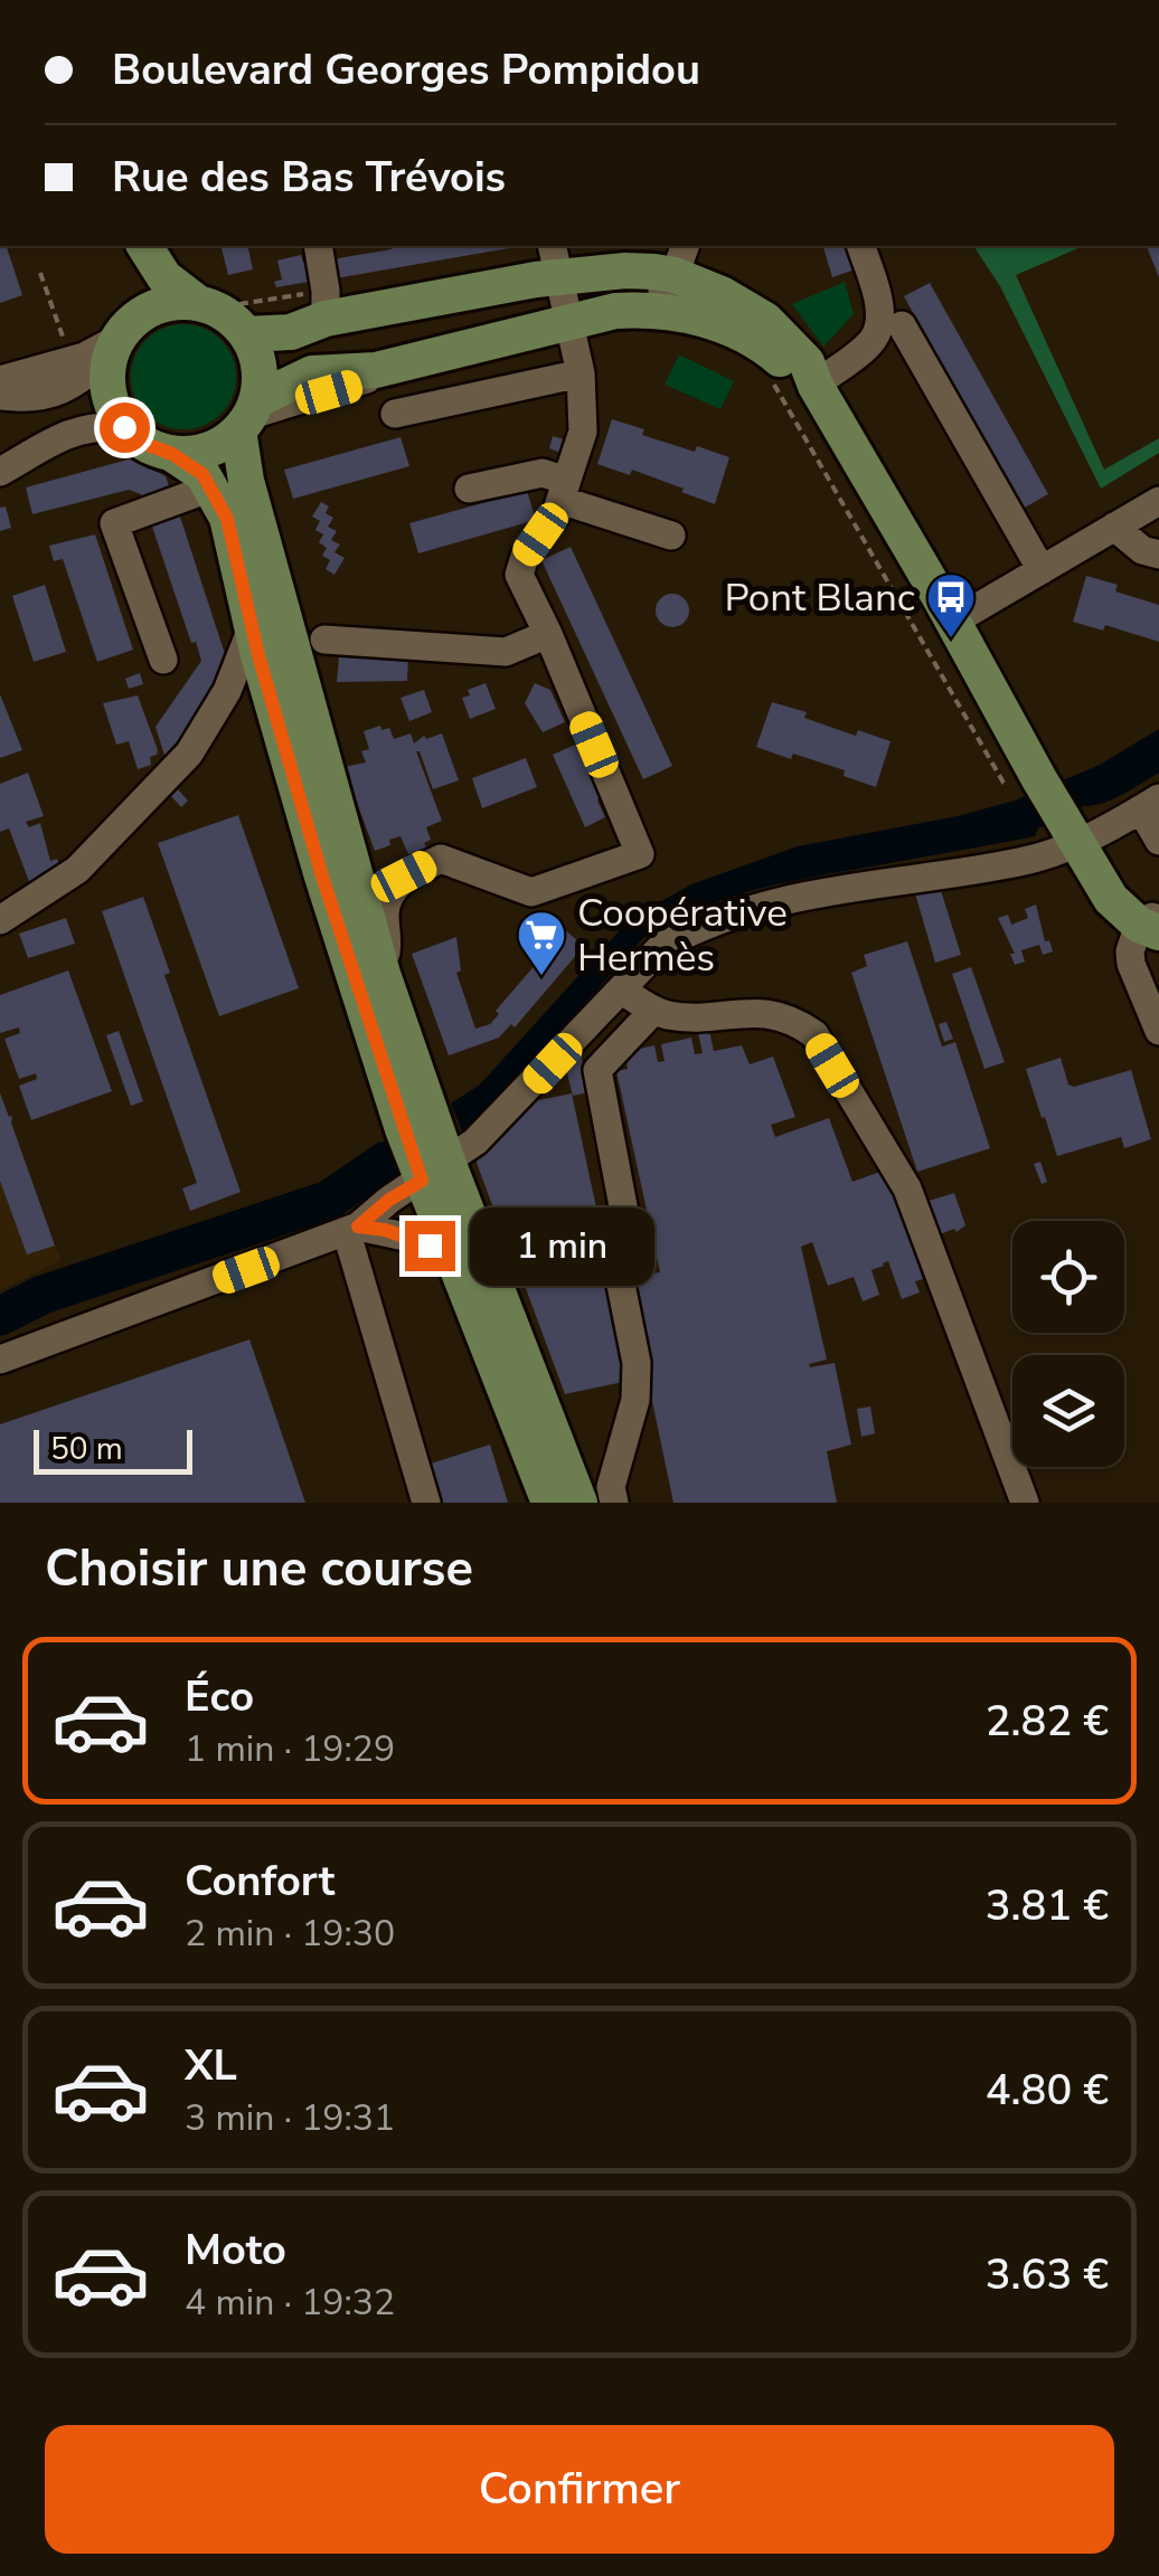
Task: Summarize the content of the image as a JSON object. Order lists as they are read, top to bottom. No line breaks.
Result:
{"places":{"bus stop":["Pont Blanc"],"supermarket":["Coopérative Hermès"]},"scale_bar":"50 m","page":{"banner":["Boulevard Georges Pompidou","Rue des Bas Trévois"],"bubble":"1 min","scale":"50 m","heading":"Choisir une course","list":[{"name":"Éco","note":"1 min · 19:29","value":"2.82 €"},{"name":"Confort","note":"2 min · 19:30","value":"3.81 €"},{"name":"XL","note":"3 min · 19:31","value":"4.80 €"},{"name":"Moto","note":"4 min · 19:32","value":"3.63 €"}],"buttons":"Confirmer"}}
